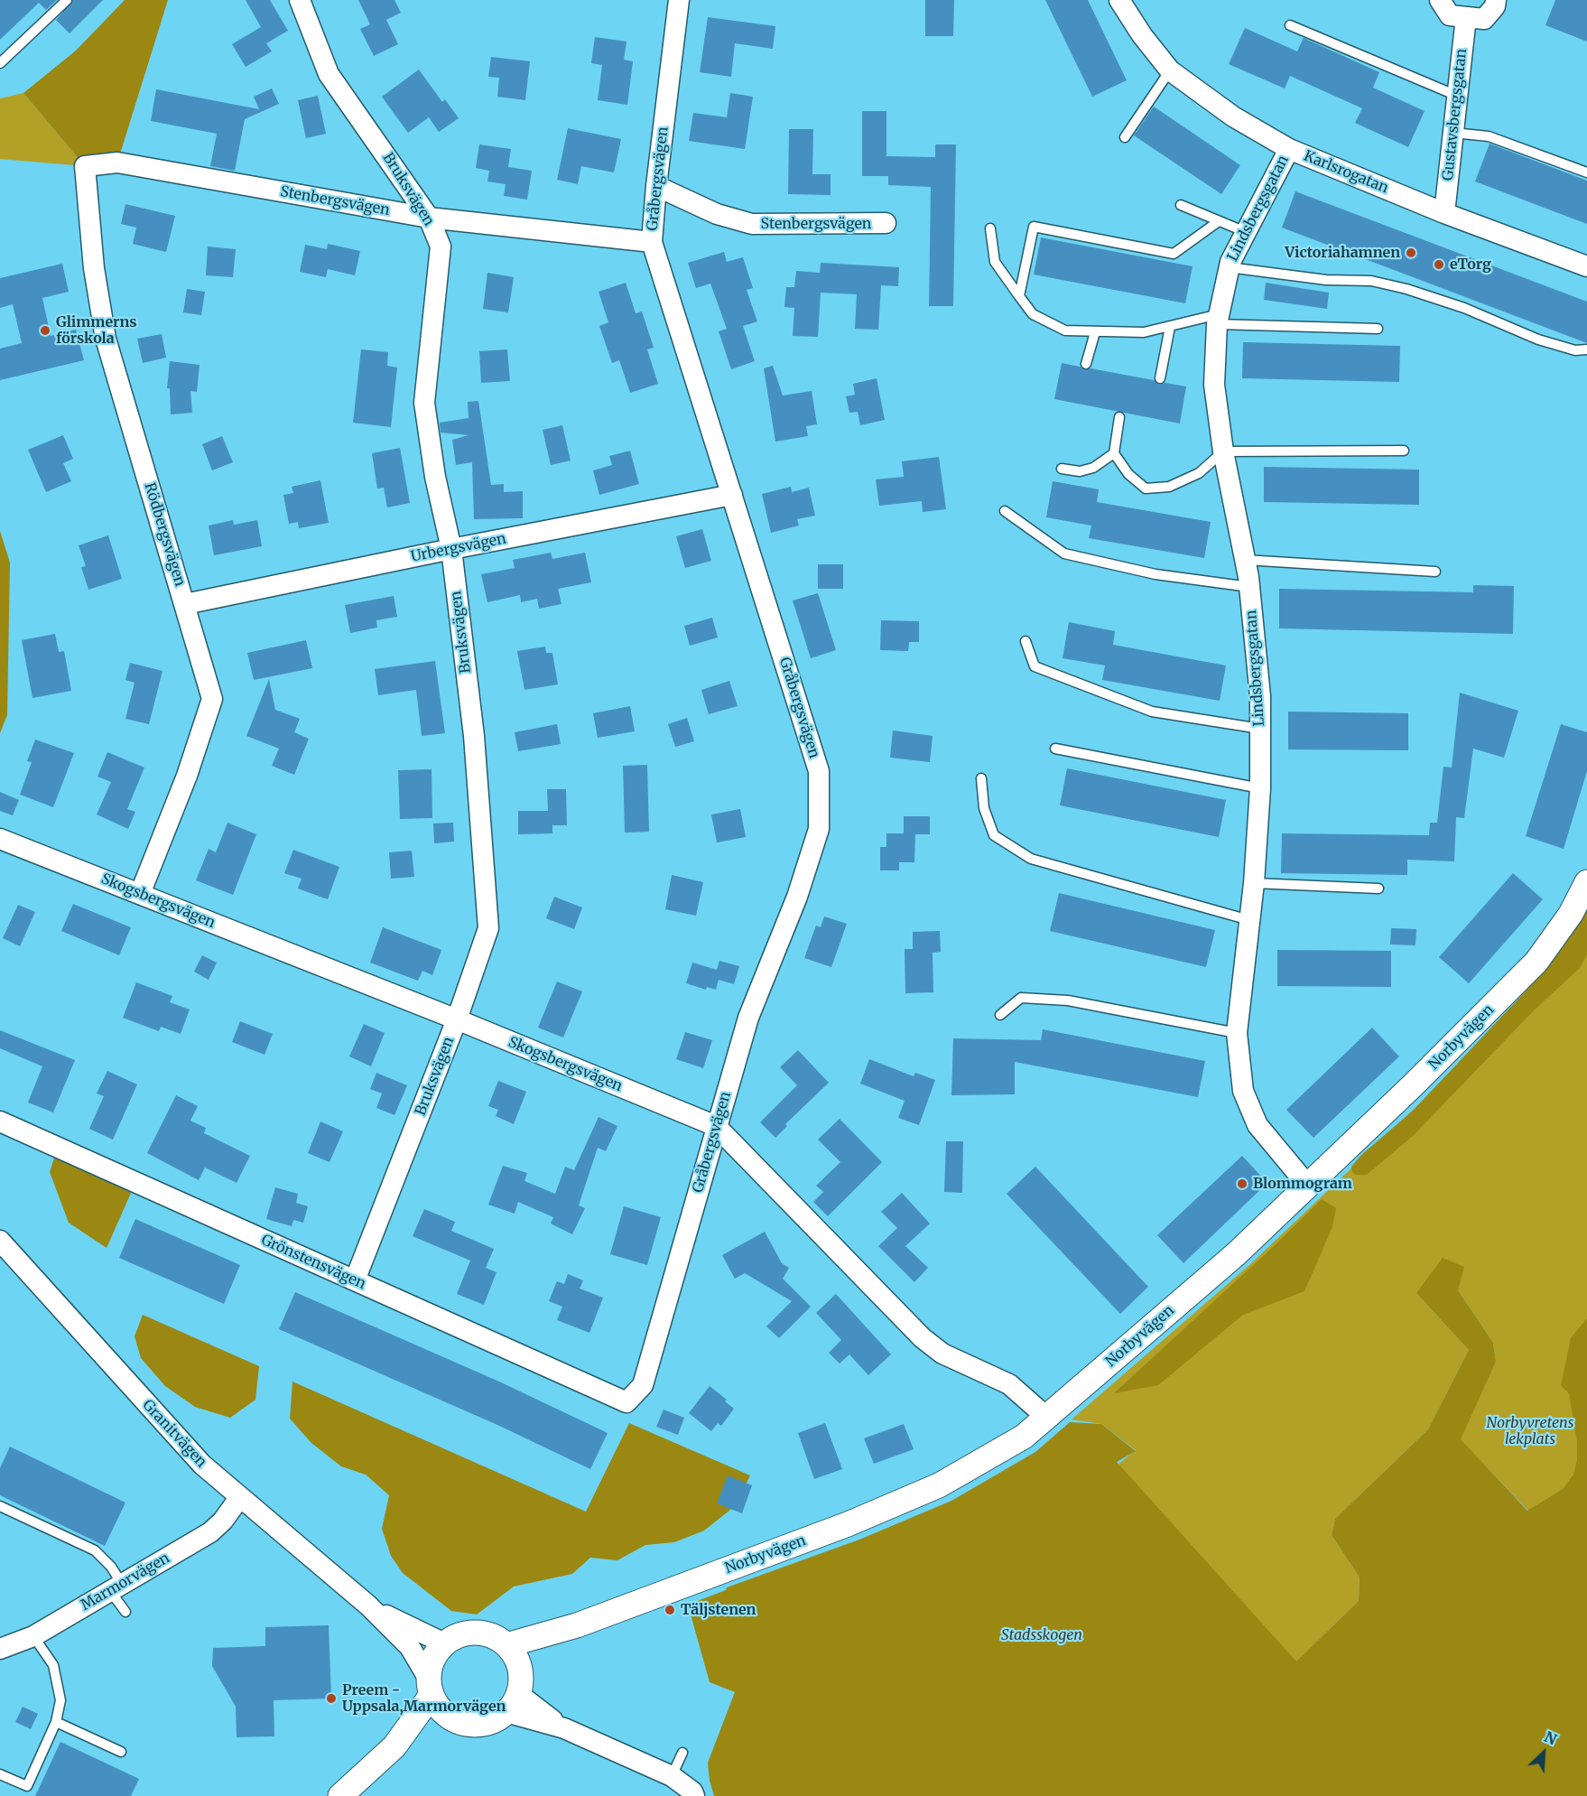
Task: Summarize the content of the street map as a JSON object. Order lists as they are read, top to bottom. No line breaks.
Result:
{"streets":{"street":["Gustavsbergsgatan","Karlsrogatan","Gråbergsvägen","Bruksvägen","Stenbergsvägen","Lindsbergsgatan","Rödbergsvägen","Urbergsvägen","Skogsbergsvägen","Norbyvägen","Grönstensvägen","Granitvägen","Marmorvägen"]},"crossings":[["Gustavsbergsgatan","Karlsrogatan"],["Karlsrogatan","Lindsbergsgatan"],["Gråbergsvägen","Stenbergsvägen"],["Gråbergsvägen","Urbergsvägen"],["Gråbergsvägen","Skogsbergsvägen"],["Gråbergsvägen","Grönstensvägen"],["Bruksvägen","Stenbergsvägen"],["Bruksvägen","Urbergsvägen"],["Bruksvägen","Skogsbergsvägen"],["Bruksvägen","Grönstensvägen"],["Stenbergsvägen","Rödbergsvägen"],["Lindsbergsgatan","Norbyvägen"],["Rödbergsvägen","Urbergsvägen"],["Rödbergsvägen","Skogsbergsvägen"],["Skogsbergsvägen","Norbyvägen"],["Norbyvägen","Granitvägen"],["Granitvägen","Marmorvägen"]],"parks":["Norbyvretens lekplats","Stadsskogen"],"places":["Victoriahamnen","eTorg","Glimmerns förskola","Blommogram","Täljstenen","Preem - Uppsala,Marmorvägen"],"north":"top right"}
